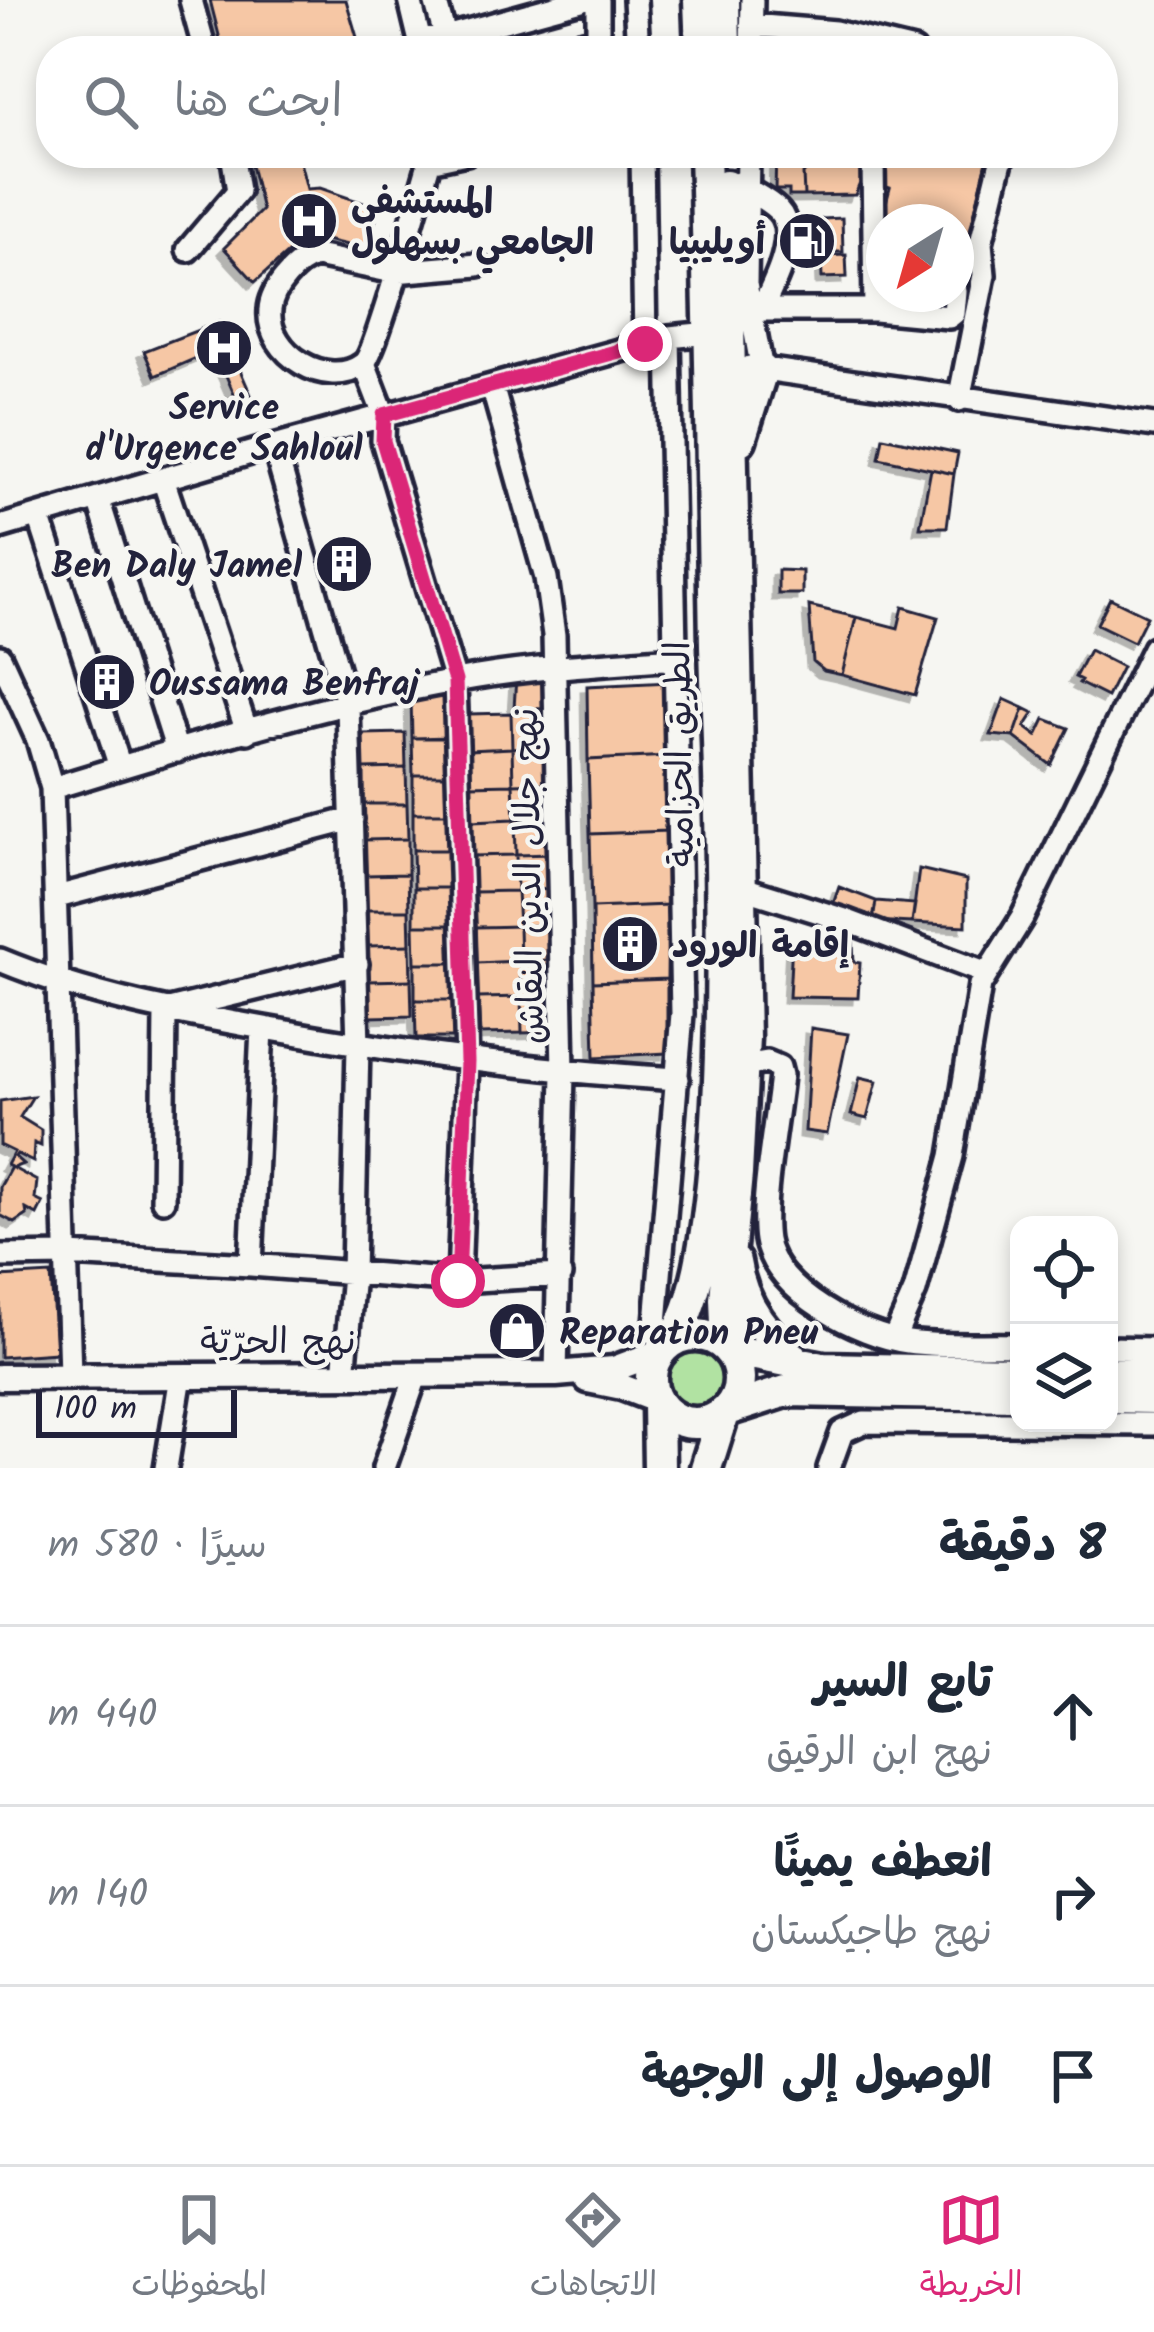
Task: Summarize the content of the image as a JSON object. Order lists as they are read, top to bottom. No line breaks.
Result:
{"streets":{"highway":["الطريق الحزامية"],"main road":["نهج الحرّيّة"],"street":["نهج جلال الدين النقاش"]},"crossings":[["نهج جلال الدين النقاش","نهج الحرّيّة"]],"places":{"hospital":["المستشفى الجامعي بسهلول","Service d'Urgence Sahloul"],"fuel station":["أويليبيا"],"building":["Ben Daly Jamel","Oussama Benfraj","إقامة الورود"],"shop":["Reparation Pneu"]},"scale_bar":"100 m","north":"bottom left","page":{"search":"ابحث هنا","scale":"100 m","heading":["8 دقيقة","سيرًا · 580 m"],"list":[["تابع السير","نهج ابن الرقيق","440 m"],["انعطف يمينًا","نهج طاجيكستان","140 m"],"الوصول إلى الوجهة"],"nav":["الخريطة","الاتجاهات","المحفوظات"]}}
